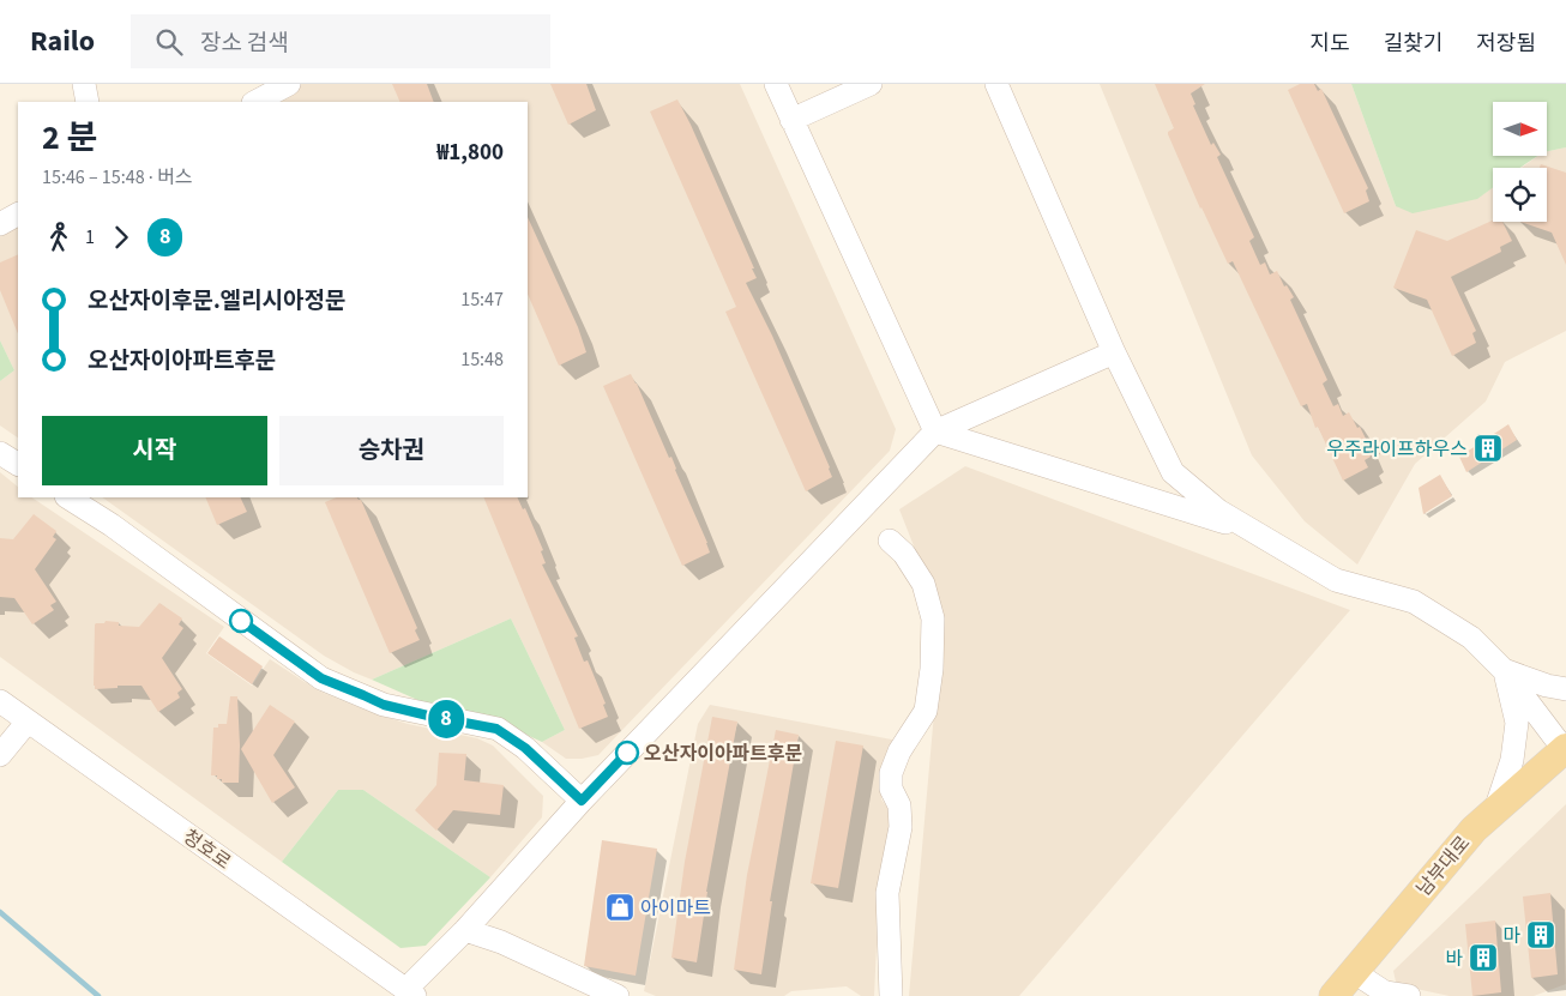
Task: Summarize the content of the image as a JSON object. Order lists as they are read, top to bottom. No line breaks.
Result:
{"streets":{"main road":["남부대로"],"street":["청호로"]},"places":{"building":["우주라이프하우스","마","바"],"other":["오산자이아파트후문"],"shop":["아이마트"]},"lines":["bus line 8"],"north":"right","page":{"header":"Railo","search":"장소 검색","nav":["지도","길찾기","저장됨"],"on_map":"8","heading":["2 분","15:46 – 15:48 · 버스","₩1,800"],"legs":["1","8"],"list":[{"name":"오산자이후문.엘리시아정문","value":"15:47"},{"name":"오산자이아파트후문","value":"15:48"}],"buttons":["시작","승차권"]}}
